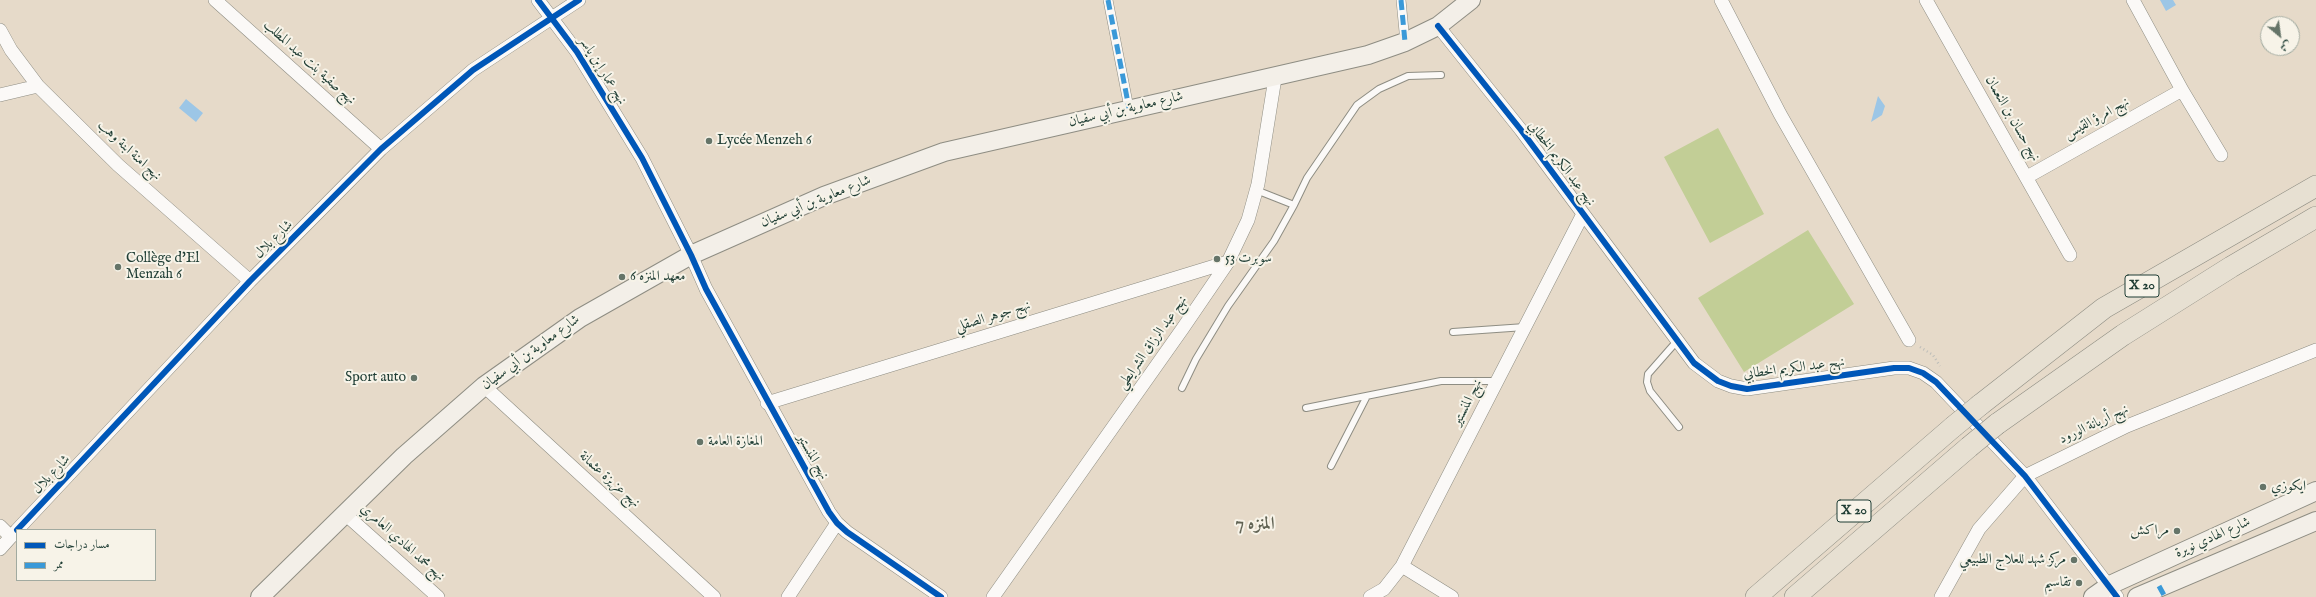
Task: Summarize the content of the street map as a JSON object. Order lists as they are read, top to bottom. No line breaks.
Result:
{"streets":{"highway":["X 20"],"main road":["شارع معاوية بن أبي سفيان","شارع الهادي نويرة"],"street":["نهج صفية بنت عبد المطلب","نهج عمار إبن ياسر","نهج حسان بن النعمان","نهج امرؤ القيس","نهج امنة ابنة وهب","نهج عبد الكريم الخطابي","شارع بلال","نهج جوهر الصقلي","نهج عبد الرزاق الشرايطي","نهج المنستير","نهج أريانة الورود","نهج عزيزة عثمانة","نهج محمد الهادي العامري"]},"crossings":[["نهج صفية بنت عبد المطلب","شارع بلال"],["نهج عمار إبن ياسر","شارع معاوية بن أبي سفيان"],["نهج عمار إبن ياسر","شارع بلال"],["نهج عمار إبن ياسر","نهج المنستير"],["شارع معاوية بن أبي سفيان","نهج عبد الكريم الخطابي"],["شارع معاوية بن أبي سفيان","نهج عبد الرزاق الشرايطي"],["شارع معاوية بن أبي سفيان","نهج المنستير"],["شارع معاوية بن أبي سفيان","نهج عزيزة عثمانة"],["شارع معاوية بن أبي سفيان","نهج محمد الهادي العامري"],["نهج حسان بن النعمان","نهج امرؤ القيس"],["نهج امنة ابنة وهب","شارع بلال"],["نهج عبد الكريم الخطابي","نهج المنستير"],["نهج عبد الكريم الخطابي","نهج أريانة الورود"],["نهج عبد الكريم الخطابي","شارع الهادي نويرة"],["نهج جوهر الصقلي","نهج عبد الرزاق الشرايطي"],["نهج جوهر الصقلي","نهج المنستير"]],"districts":["المنزه 7"],"places":["Lycée Menzeh 6","سوبرت 53","Collège d'El Menzah 6","معهد المنزه 6","Sport auto","المغازة العامة","ايكوزي","مراكش","مركز شهد للعلاج الطبيعي","تقاسيم"],"legend":["مسار دراجات","ممر"],"north":"bottom right"}
